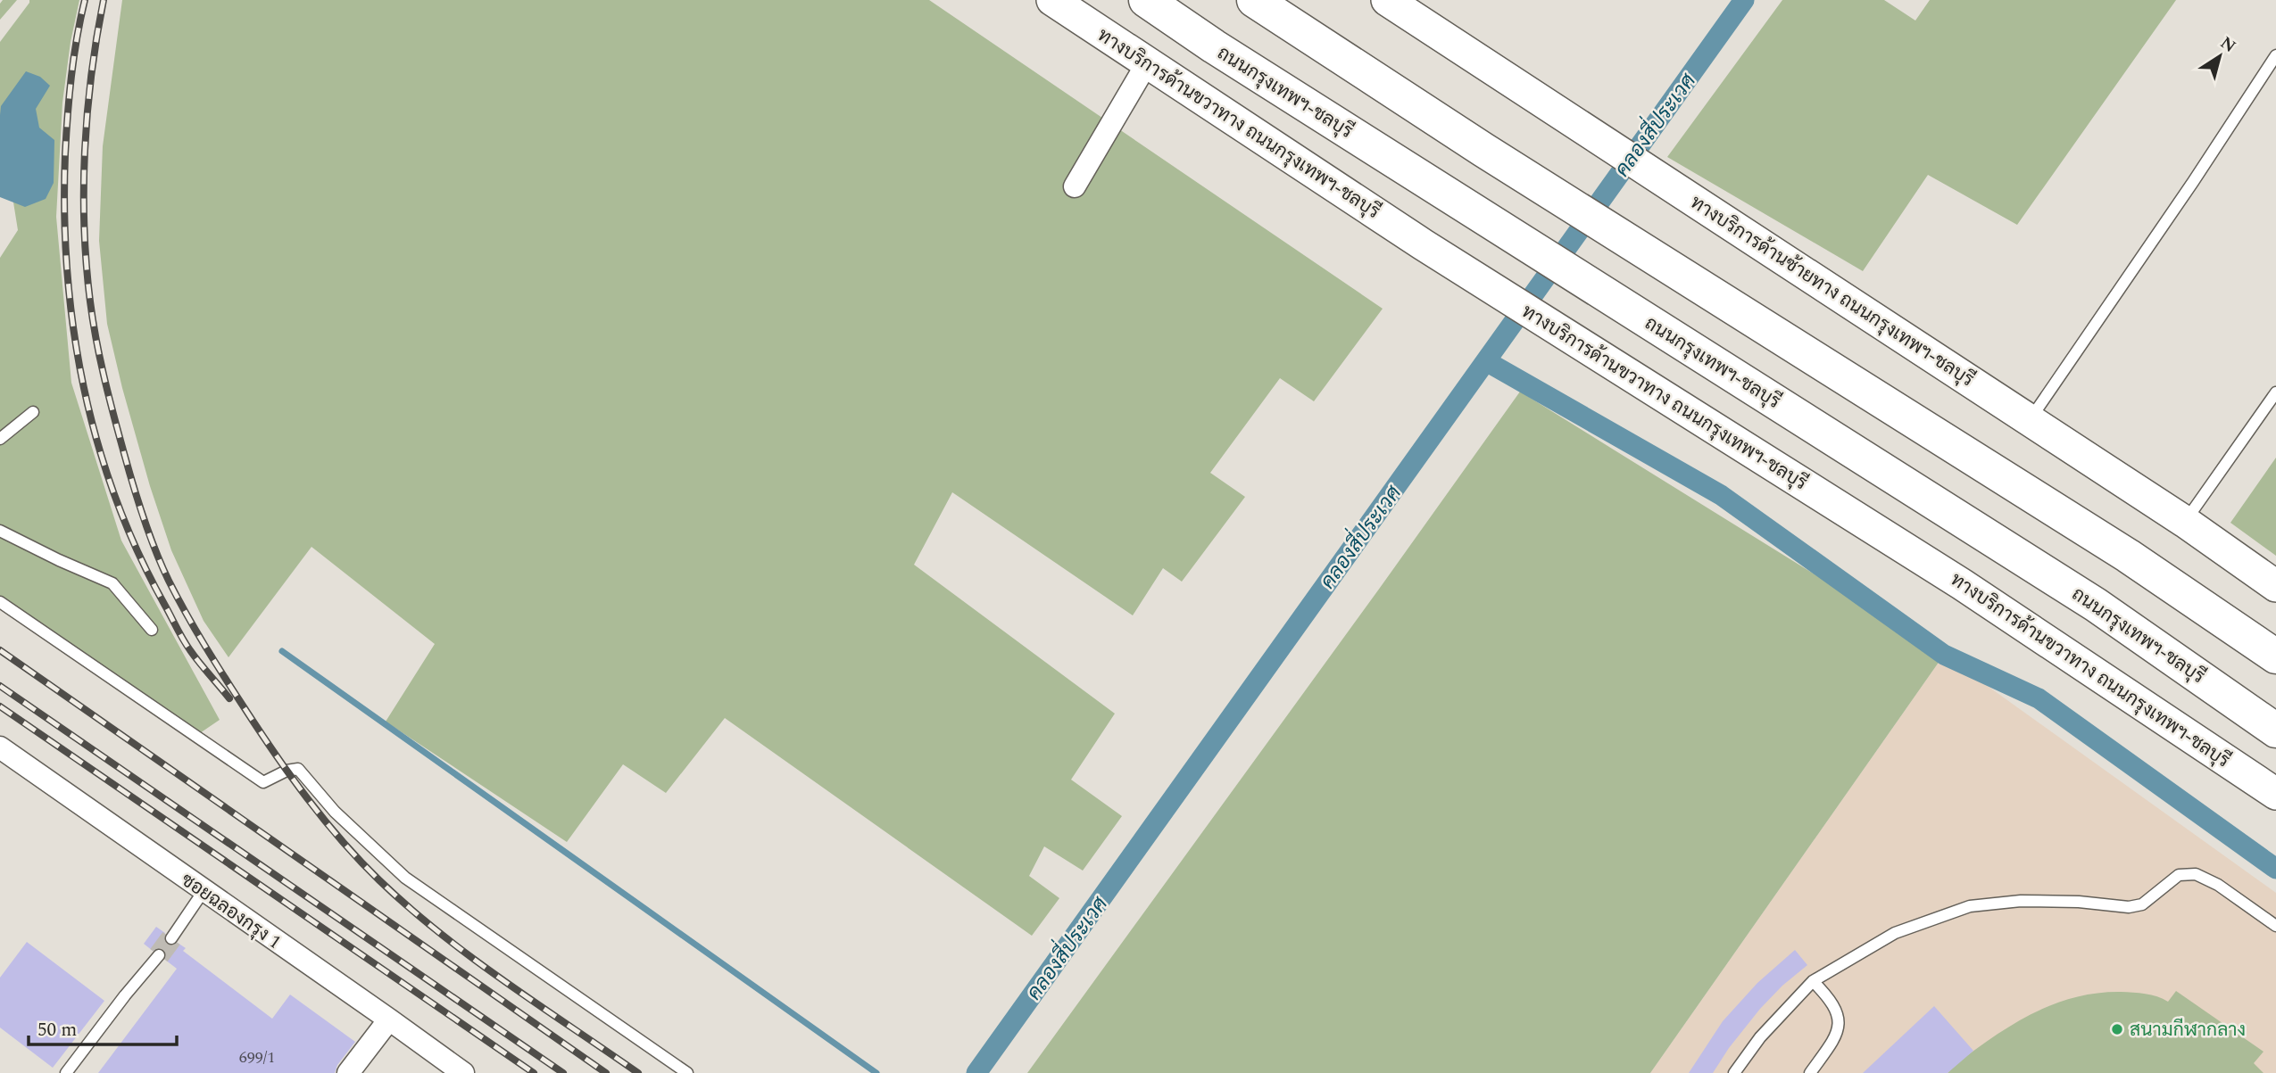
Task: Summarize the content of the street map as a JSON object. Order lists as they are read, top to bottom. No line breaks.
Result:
{"streets":{"highway":["ถนนกรุงเทพฯ-ชลบุรี"],"main road":["ทางบริการด้านขวาทาง ถนนกรุงเทพฯ-ชลบุรี","ทางบริการด้านซ้ายทาง ถนนกรุงเทพฯ-ชลบุรี"],"street":["ซอยฉลองกรุง 1"]},"water":["คลองสี่ประเวศ"],"places":["สนามกีฬากลาง"],"house_numbers":["699/1"],"scale_bar":"50 m","north":"top right"}
